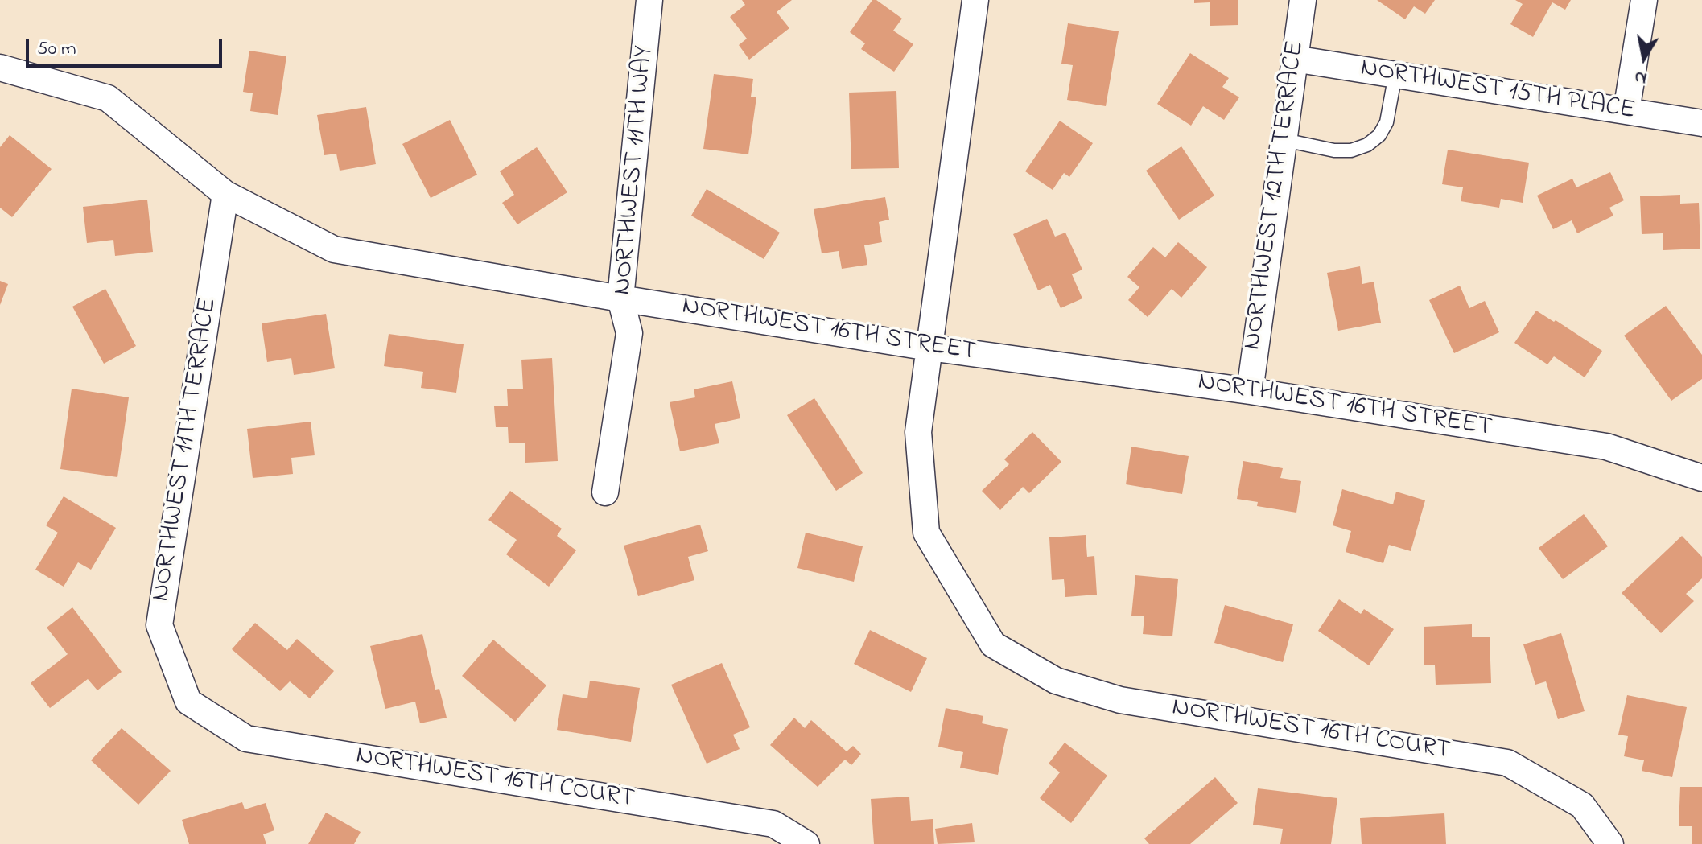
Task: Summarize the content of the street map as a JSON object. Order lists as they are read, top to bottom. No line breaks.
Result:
{"streets":{"street":["NORTHWEST 15TH PLACE","NORTHWEST 11TH WAY","NORTHWEST 12TH TERRACE","NORTHWEST 16TH STREET","NORTHWEST 11TH TERRACE","NORTHWEST 16TH COURT"]},"crossings":[["NORTHWEST 15TH PLACE","NORTHWEST 12TH TERRACE"],["NORTHWEST 11TH WAY","NORTHWEST 16TH STREET"],["NORTHWEST 12TH TERRACE","NORTHWEST 16TH STREET"],["NORTHWEST 16TH STREET","NORTHWEST 11TH TERRACE"],["NORTHWEST 16TH STREET","NORTHWEST 16TH COURT"],["NORTHWEST 11TH TERRACE","NORTHWEST 16TH COURT"]],"scale_bar":"50 m","north":"bottom"}
